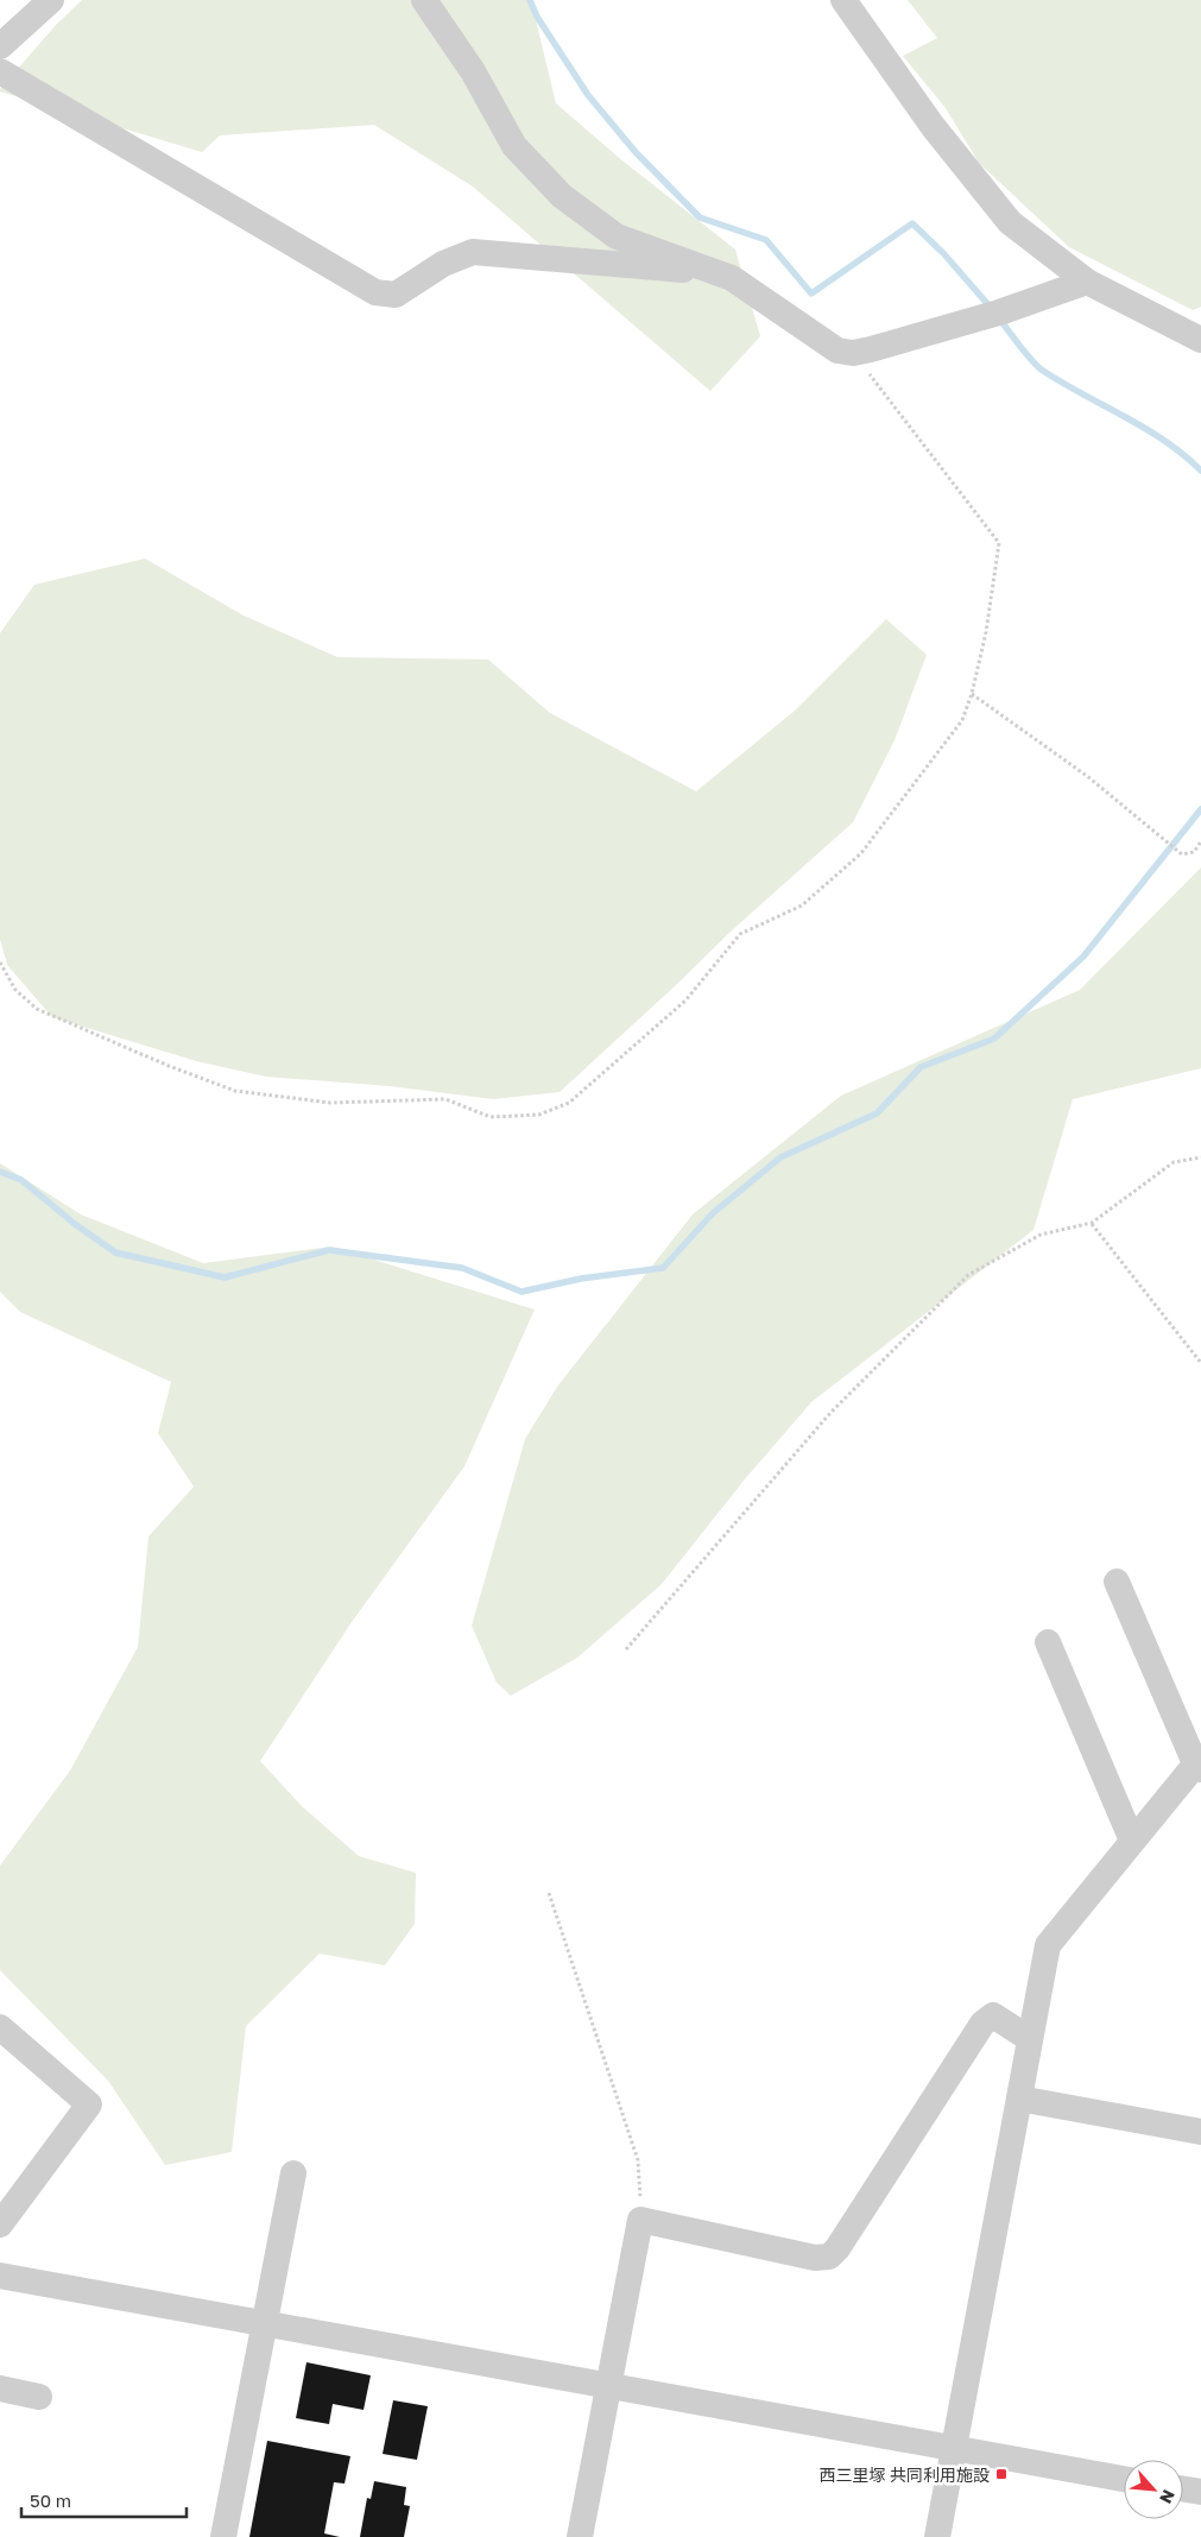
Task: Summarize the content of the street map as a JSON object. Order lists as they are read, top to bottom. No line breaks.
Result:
{"places":{"transit":["西三里塚 共同利用施設"]},"scale_bar":"50 m","north":"bottom right"}
